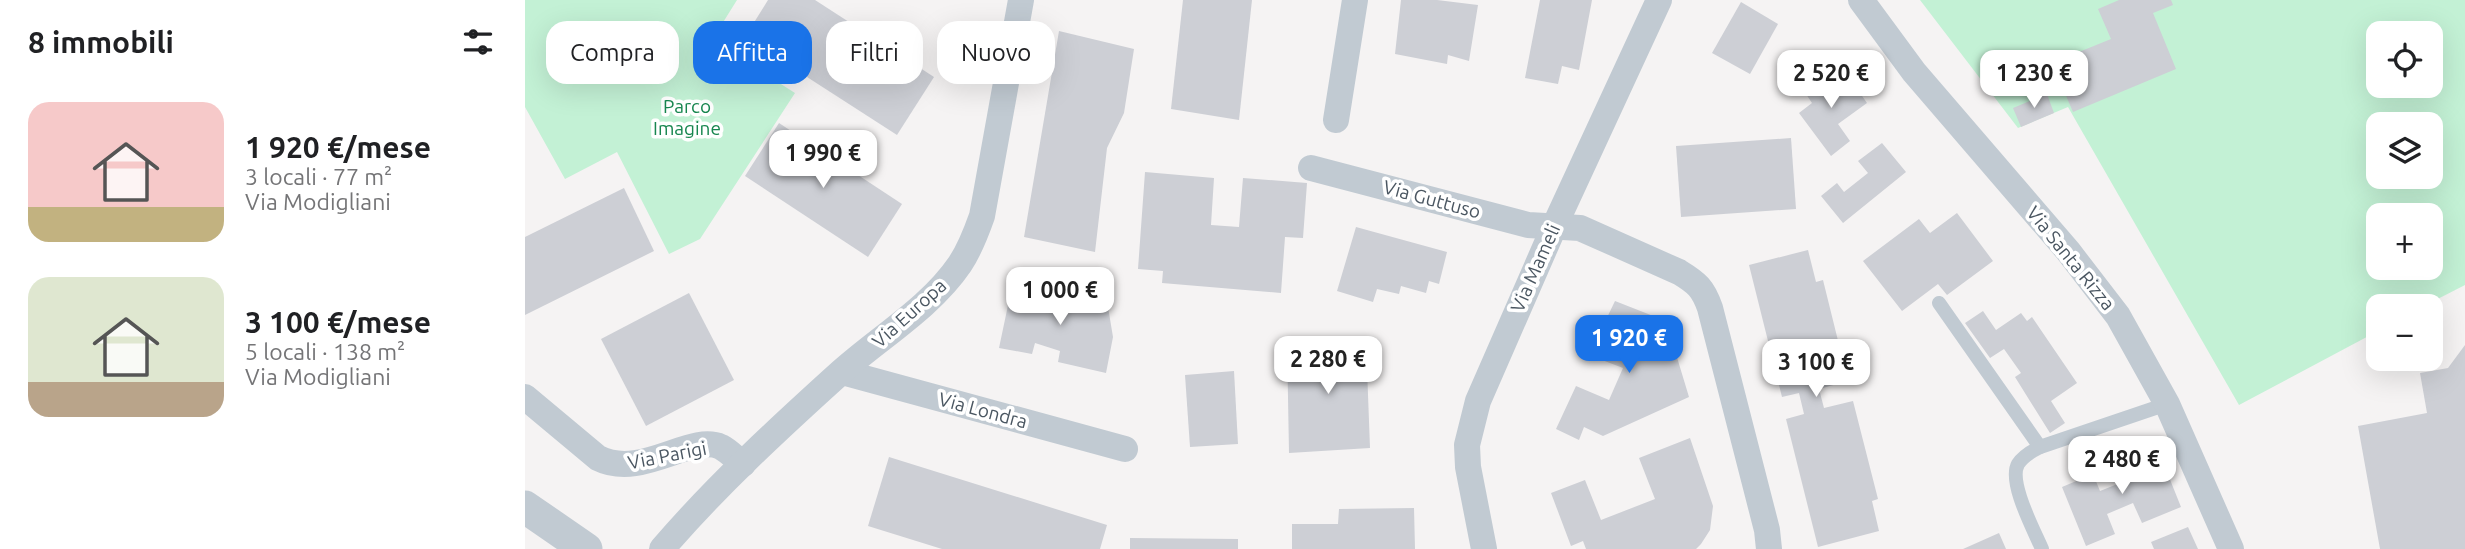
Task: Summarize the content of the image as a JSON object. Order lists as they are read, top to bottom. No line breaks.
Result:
{"streets":{"street":["Via Guttuso","Via Santa Rizza","Via Mameli","Via Europa","Via Londra","Via Parigi"]},"crossings":[["Via Guttuso","Via Mameli"],["Via Europa","Via Londra"],["Via Europa","Via Parigi"]],"parks":["Parco Imagine"],"page":{"heading":"8 immobili","map_buttons":["+","−"],"chip":["Compra","Affitta","Filtri","Nuovo"],"price":["2 520 €","1 230 €","1 990 €","1 000 €","1 920 €","2 280 €","3 100 €","2 480 €"],"list":[{"name":"1 920 €/mese","note":"3 locali · 77 m² · Via Modigliani"},{"name":"3 100 €/mese","note":"5 locali · 138 m² · Via Modigliani"}]}}
